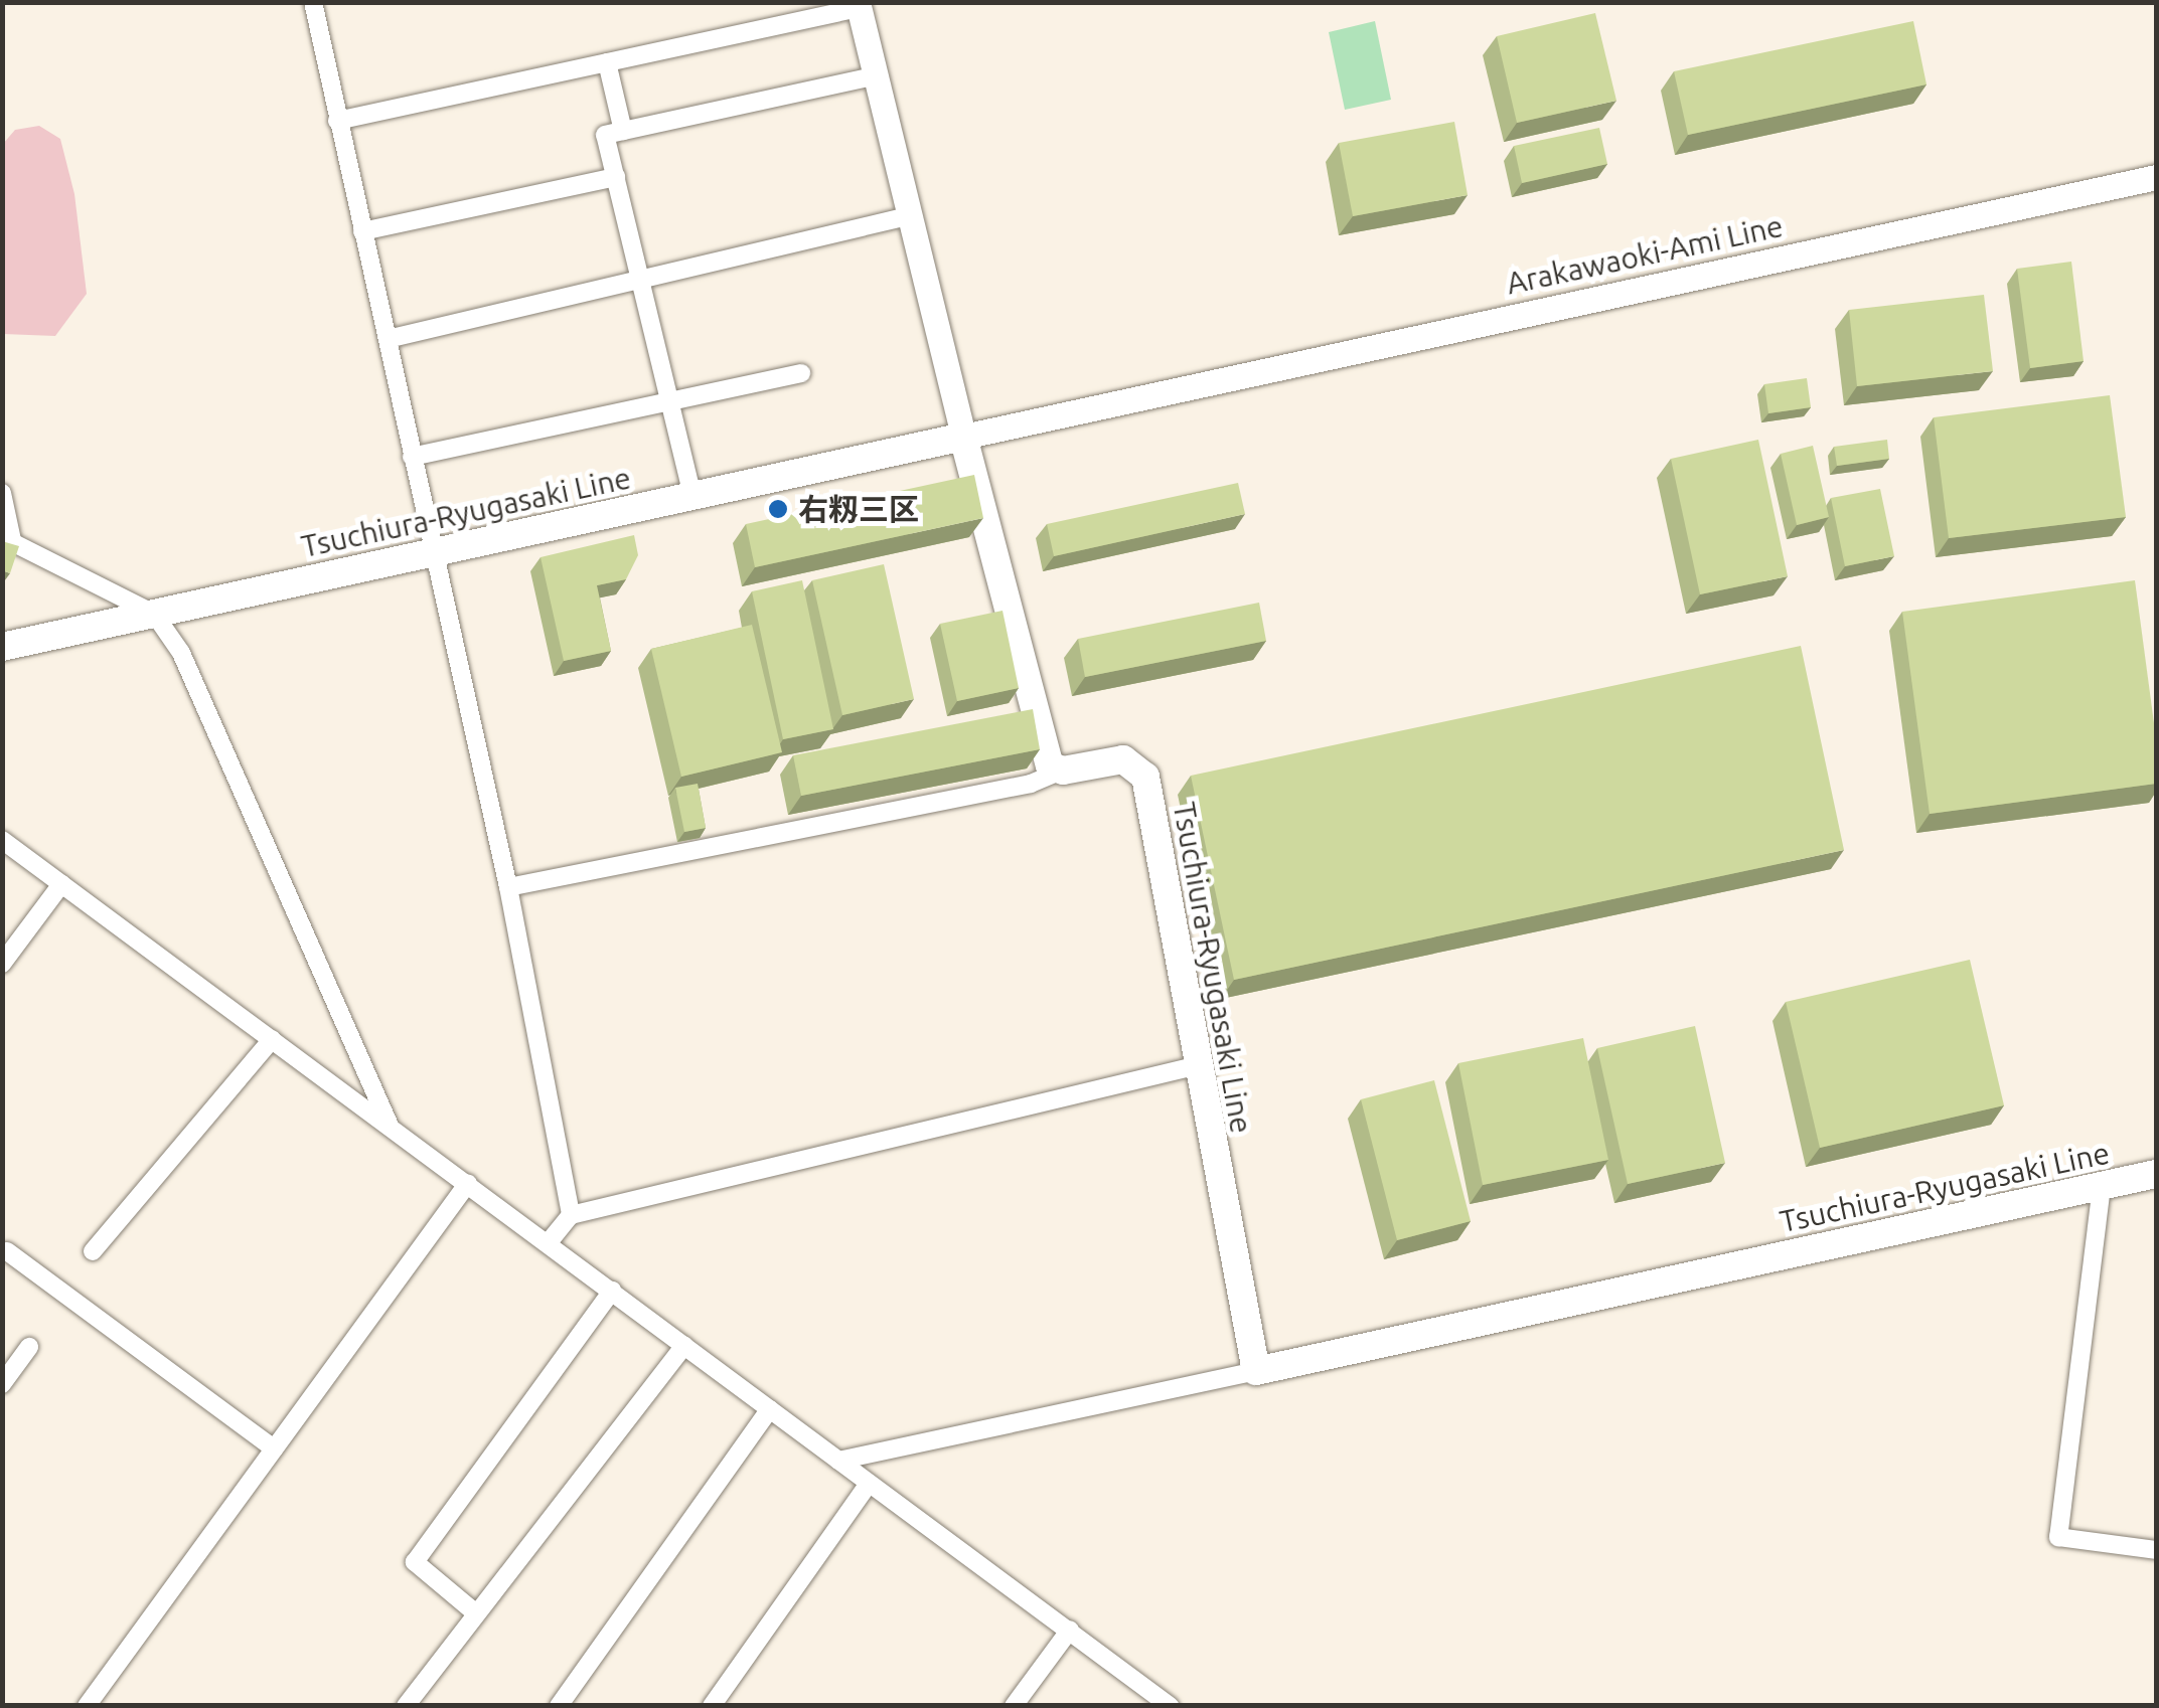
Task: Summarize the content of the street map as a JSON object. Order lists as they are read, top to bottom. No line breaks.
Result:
{"streets":{"main road":["Arakawaoki-Ami Line","Tsuchiura-Ryugasaki Line"]},"crossings":[["Arakawaoki-Ami Line","Tsuchiura-Ryugasaki Line"]],"places":["右籾三区"]}
